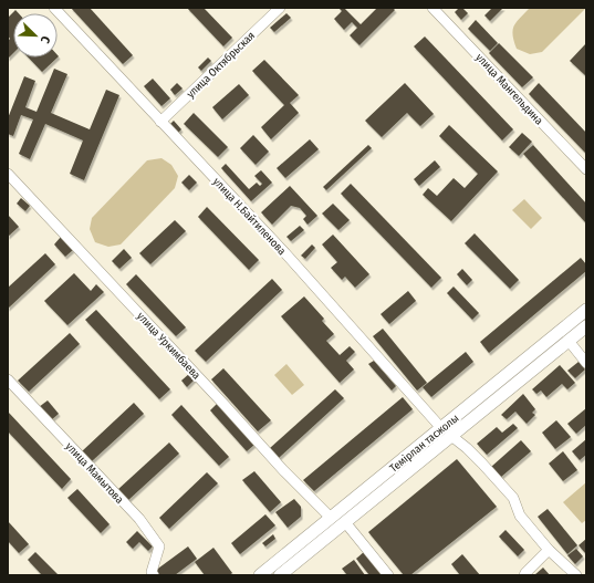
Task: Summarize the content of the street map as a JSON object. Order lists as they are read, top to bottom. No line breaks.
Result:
{"streets":{"main road":["Темірлан тасжолы"],"street":["улица Октябрьская","улица Мангельдина","улица Н.Байтиленова","улица Уркимбаева","улица Мамытова"]},"crossings":[["улица Октябрьская","улица Н.Байтиленова"],["улица Н.Байтиленова","Темірлан тасжолы"],["улица Уркимбаева","Темірлан тасжолы"]],"north":"bottom right"}
